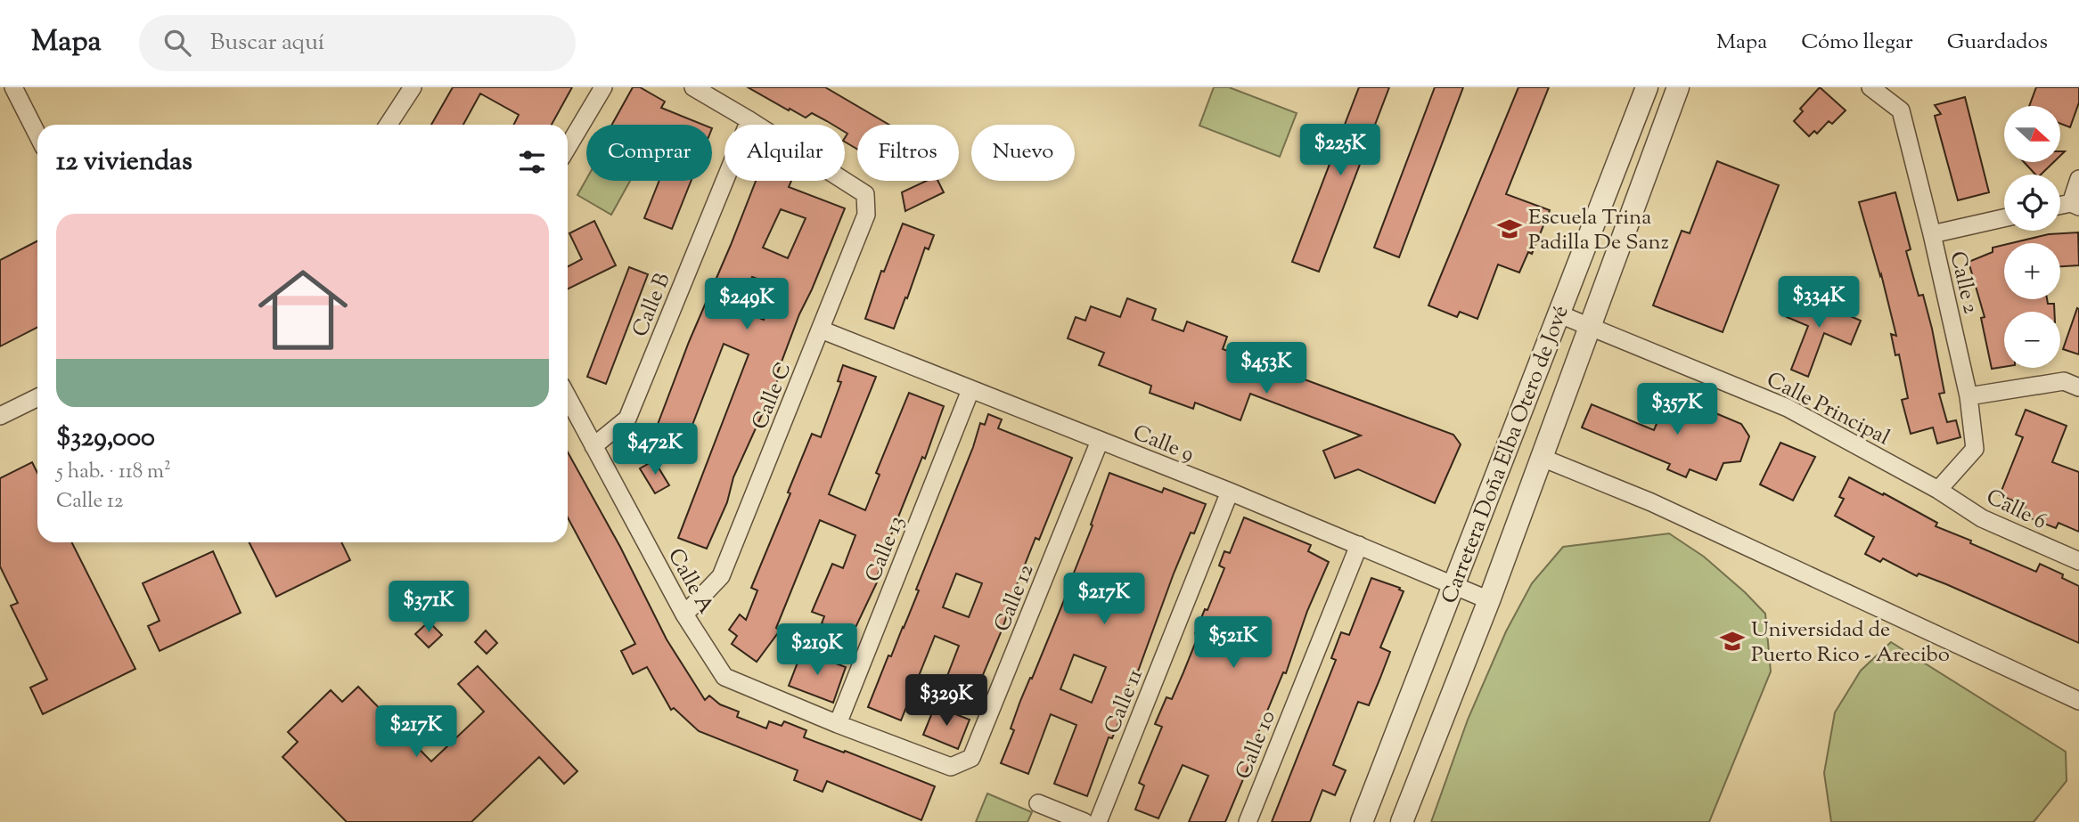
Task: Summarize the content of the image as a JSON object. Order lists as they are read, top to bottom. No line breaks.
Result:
{"streets":{"street":["Calle 2","Calle B","Calle C","Calle Principal","Calle 9","Carretera Doña Elba Otero de Jové","Calle 6","Calle 13","Calle A","Calle 12","Calle 11","Calle 10"]},"crossings":[["Calle 2","Calle Principal"],["Calle 2","Calle 6"],["Calle B","Calle C"],["Calle B","Calle A"],["Calle C","Calle 9"],["Calle C","Calle A"],["Calle Principal","Carretera Doña Elba Otero de Jové"],["Calle Principal","Calle 6"],["Calle 9","Carretera Doña Elba Otero de Jové"],["Calle 9","Calle 13"],["Calle 9","Calle 12"],["Calle 9","Calle 11"],["Calle 9","Calle 10"],["Calle 13","Calle 12"],["Calle A","Calle 12"]],"places":{"school or university":["Escuela Trina Padilla De Sanz","Universidad de Puerto Rico - Arecibo"]},"north":"right","page":{"header":"Mapa","search":"Buscar aquí","nav":["Mapa","Cómo llegar","Guardados"],"map_buttons":["+","−"],"price":["$225K","$334K","$249K","$453K","$357K","$472K","$217K","$371K","$521K","$219K","$329K","$217K"],"chip":["Comprar","Alquilar","Filtros","Nuevo"],"heading":"12 viviendas","list":[{"name":"$329,000","note":"5 hab. · 118 m² · Calle 12"}]}}
